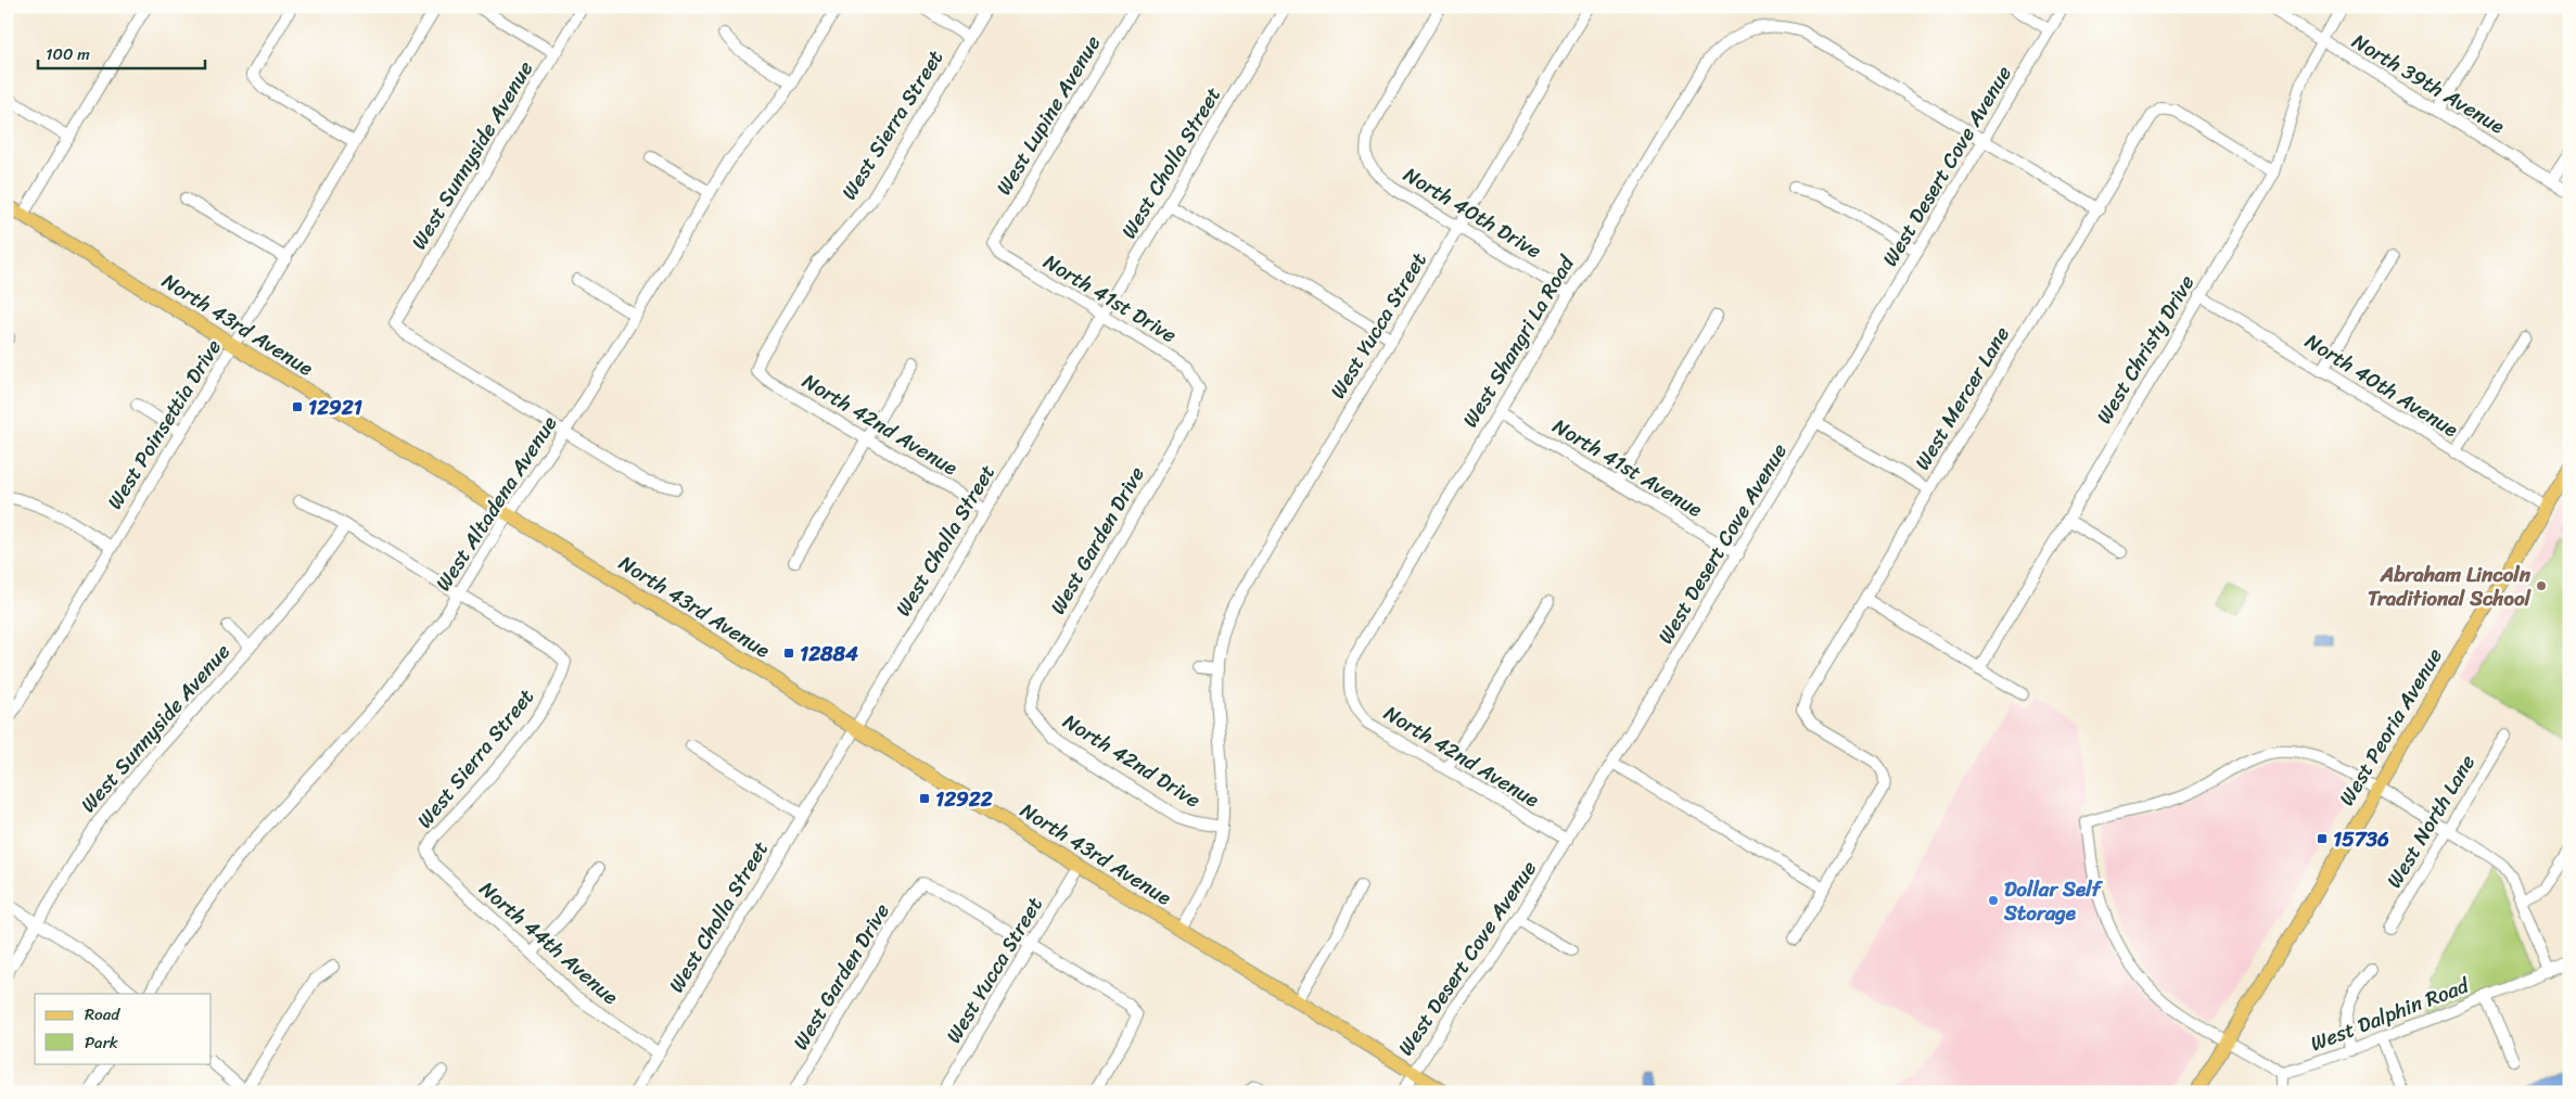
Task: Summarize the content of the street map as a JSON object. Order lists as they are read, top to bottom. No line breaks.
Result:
{"streets":{"main road":["North 43rd Avenue","West Peoria Avenue"],"street":["North 39th Avenue","West Lupine Avenue","West Sierra Street","West Sunnyside Avenue","West Cholla Street","West Desert Cove Avenue","North 40th Drive","North 41st Drive","West Yucca Street","West Shangri La Road","West Christy Drive","North 40th Avenue","West Mercer Lane","West Poinsettia Drive","North 42nd Avenue","North 41st Avenue","West Altadena Avenue","West Garden Drive","North 42nd Drive","West North Lane","North 44th Avenue","West Dalphin Road"]},"crossings":[["North 39th Avenue","West Christy Drive"],["West Lupine Avenue","North 41st Drive"],["West Sierra Street","North 42nd Avenue"],["West Sierra Street","West Altadena Avenue"],["West Sierra Street","North 44th Avenue"],["West Sunnyside Avenue","West Altadena Avenue"],["West Cholla Street","North 41st Drive"],["West Cholla Street","North 43rd Avenue"],["West Cholla Street","North 42nd Avenue"],["West Cholla Street","North 44th Avenue"],["West Desert Cove Avenue","North 43rd Avenue"],["West Desert Cove Avenue","West Shangri La Road"],["West Desert Cove Avenue","North 42nd Avenue"],["West Desert Cove Avenue","North 41st Avenue"],["North 40th Drive","West Yucca Street"],["North 40th Drive","West Shangri La Road"],["North 41st Drive","West Garden Drive"],["North 43rd Avenue","West Yucca Street"],["North 43rd Avenue","West Poinsettia Drive"],["North 43rd Avenue","West Altadena Avenue"],["West Yucca Street","West Garden Drive"],["West Yucca Street","North 42nd Drive"],["West Shangri La Road","North 42nd Avenue"],["West Shangri La Road","North 41st Avenue"],["West Christy Drive","North 40th Avenue"],["West Christy Drive","West Mercer Lane"],["North 40th Avenue","West Peoria Avenue"],["West Garden Drive","North 42nd Drive"]],"places":{"transit":["12921","12884","12922","15736"],"other":["Abraham Lincoln Traditional School","Dollar Self Storage"]},"legend":["Road","Park"],"scale_bar":"100 m"}
